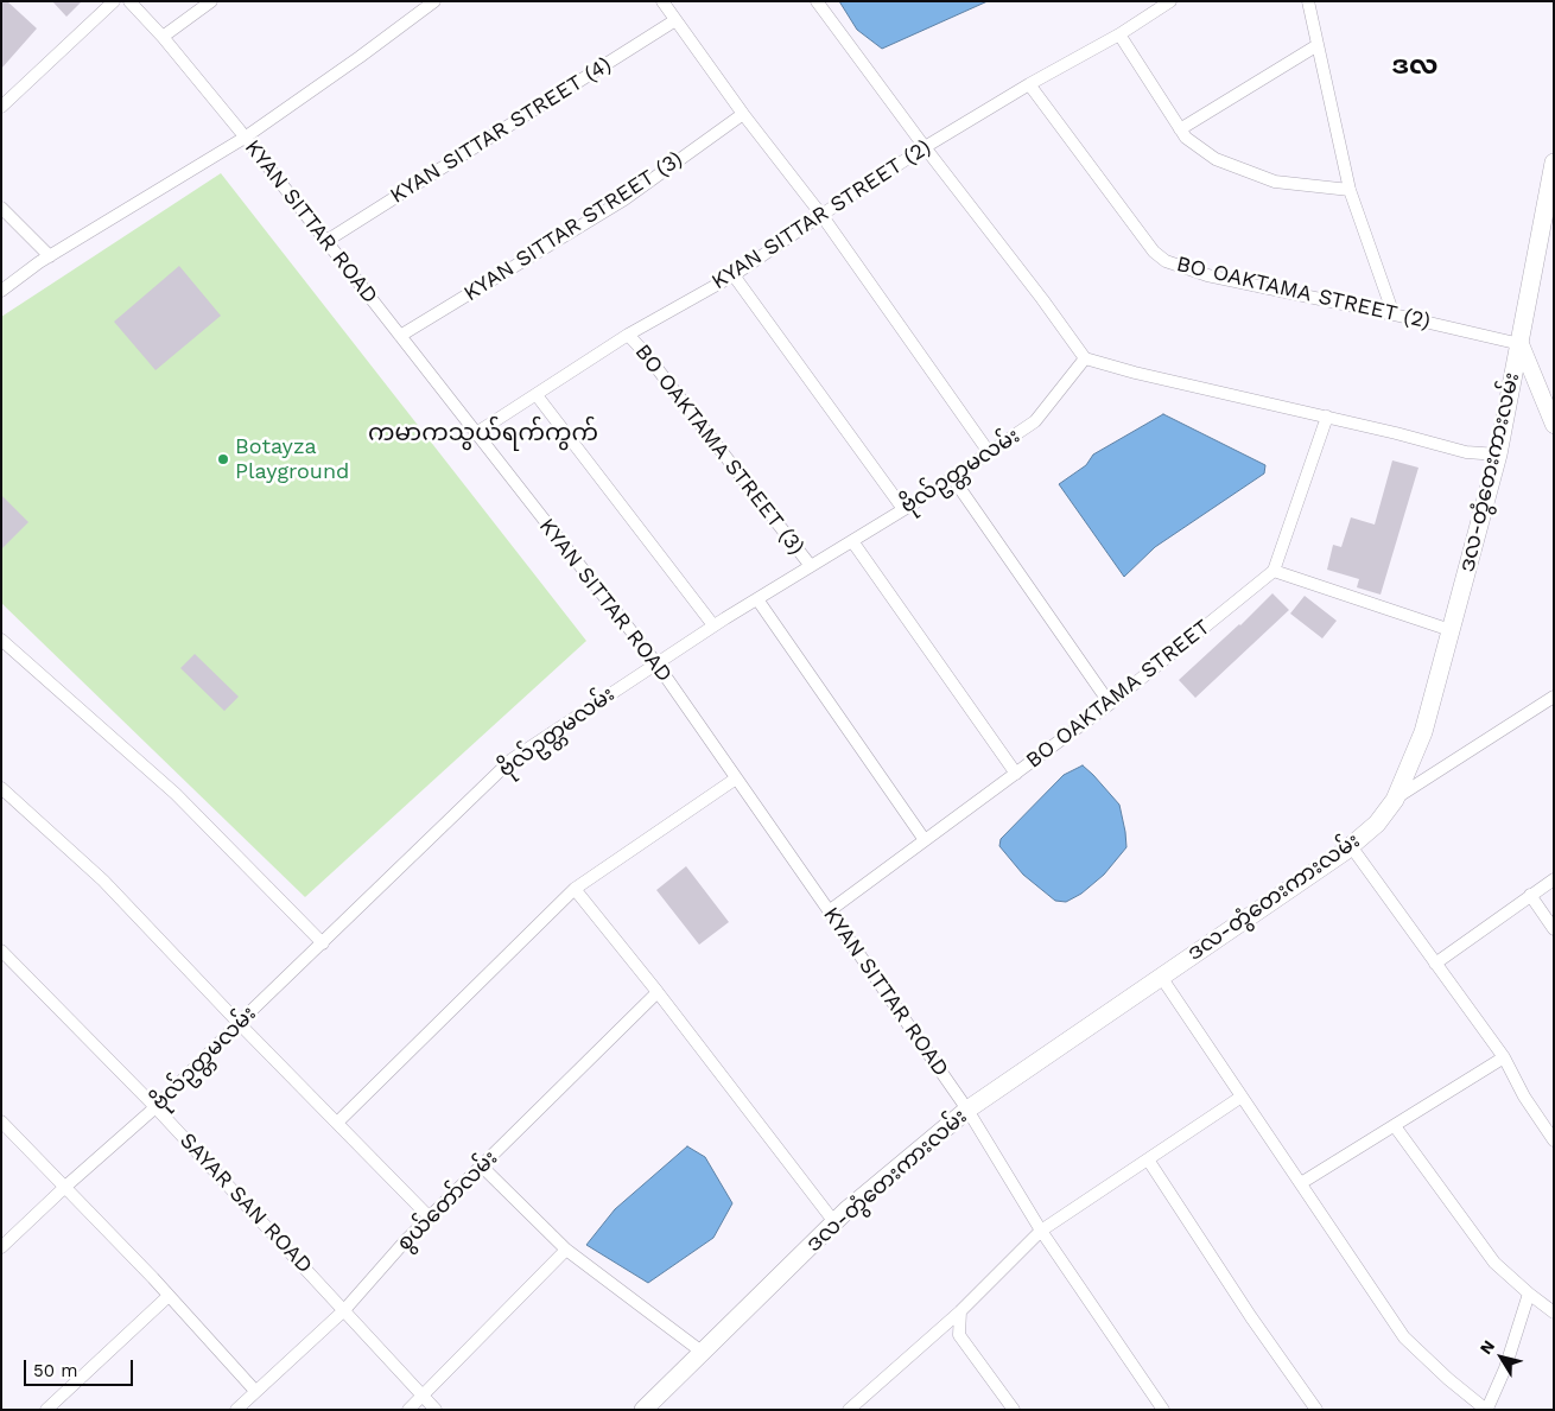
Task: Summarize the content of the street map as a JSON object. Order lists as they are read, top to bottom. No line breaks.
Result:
{"streets":{"main road":["ဒလ-တွံတေးကားလမ်း"],"street":["KYAN SITTAR STREET (4)","KYAN SITTAR STREET (2)","KYAN SITTAR ROAD","KYAN SITTAR STREET (3)","BO OAKTAMA STREET (2)","BO OAKTAMA STREET (3)","ဗိုလ်ဥတ္တမလမ်း","BO OAKTAMA STREET","စွယ်တော်လမ်း","SAYAR SAN ROAD"]},"crossings":[["KYAN SITTAR STREET (4)","KYAN SITTAR ROAD"],["KYAN SITTAR STREET (2)","KYAN SITTAR ROAD"],["KYAN SITTAR STREET (2)","BO OAKTAMA STREET (2)"],["KYAN SITTAR STREET (2)","BO OAKTAMA STREET (3)"],["KYAN SITTAR ROAD","KYAN SITTAR STREET (3)"],["KYAN SITTAR ROAD","ဗိုလ်ဥတ္တမလမ်း"],["KYAN SITTAR ROAD","ဒလ-တွံတေးကားလမ်း"],["KYAN SITTAR ROAD","BO OAKTAMA STREET"],["BO OAKTAMA STREET (2)","ဒလ-တွံတေးကားလမ်း"],["BO OAKTAMA STREET (3)","ဗိုလ်ဥတ္တမလမ်း"],["ဗိုလ်ဥတ္တမလမ်း","SAYAR SAN ROAD"],["စွယ်တော်လမ်း","SAYAR SAN ROAD"]],"districts":["ဒလ","ကမာကသွယ်ရက်ကွက်"],"places":["Botayza Playground"],"scale_bar":"50 m","north":"top left"}
